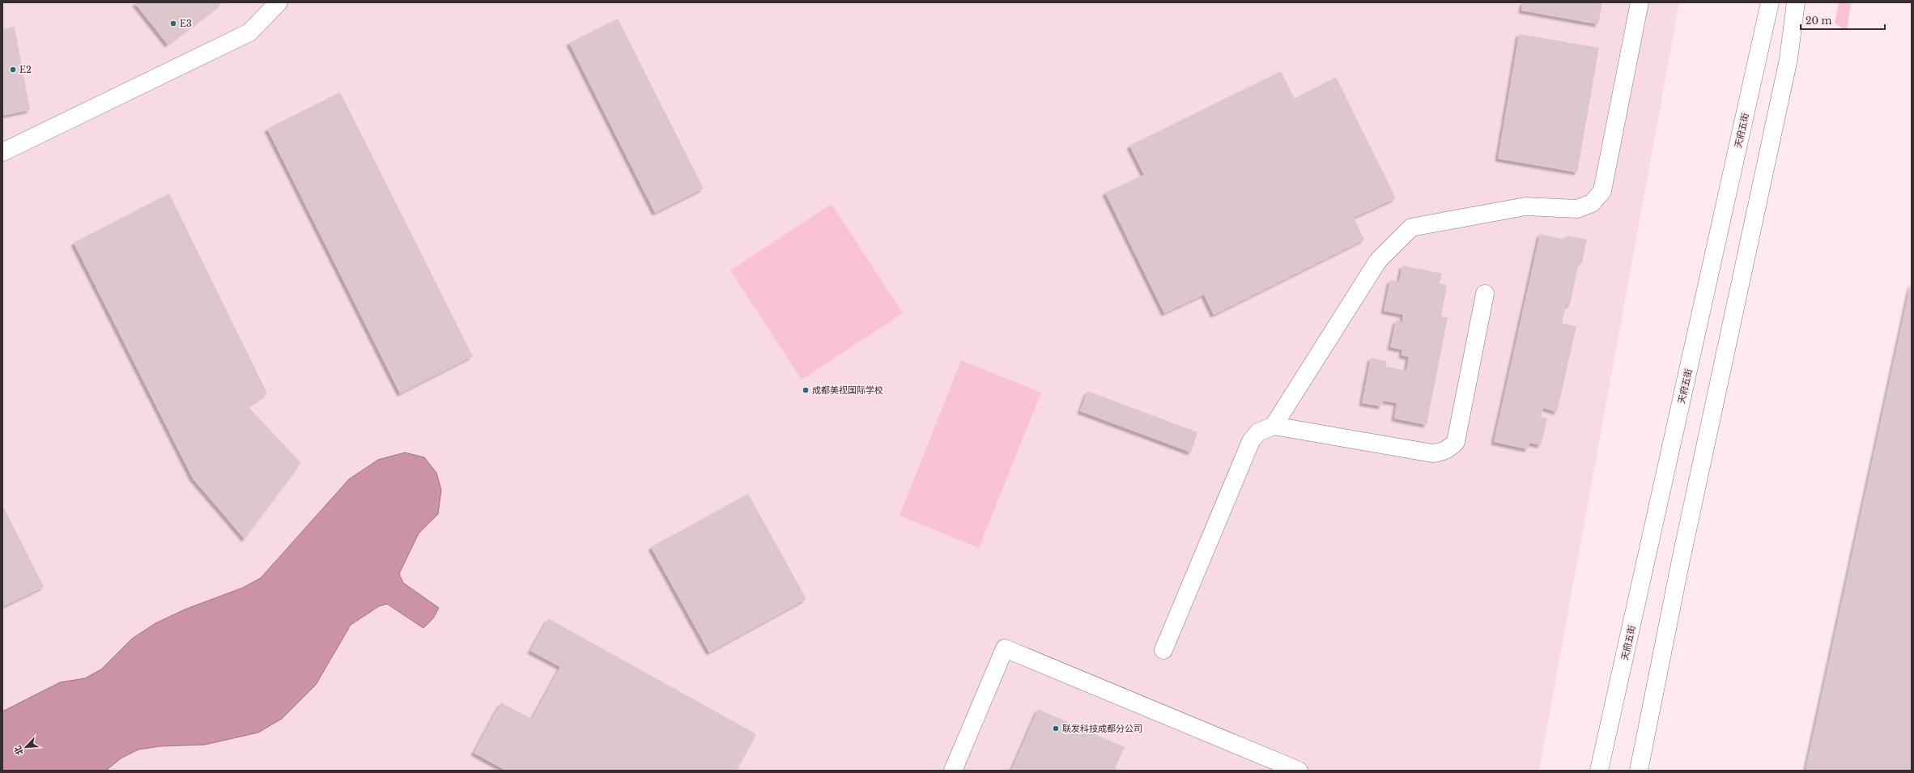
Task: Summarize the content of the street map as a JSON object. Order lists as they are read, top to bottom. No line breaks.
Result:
{"streets":{"street":["天府五街"]},"places":["E3","E2","成都美视国际学校","联发科技成都分公司"],"scale_bar":"20 m","north":"bottom left"}
